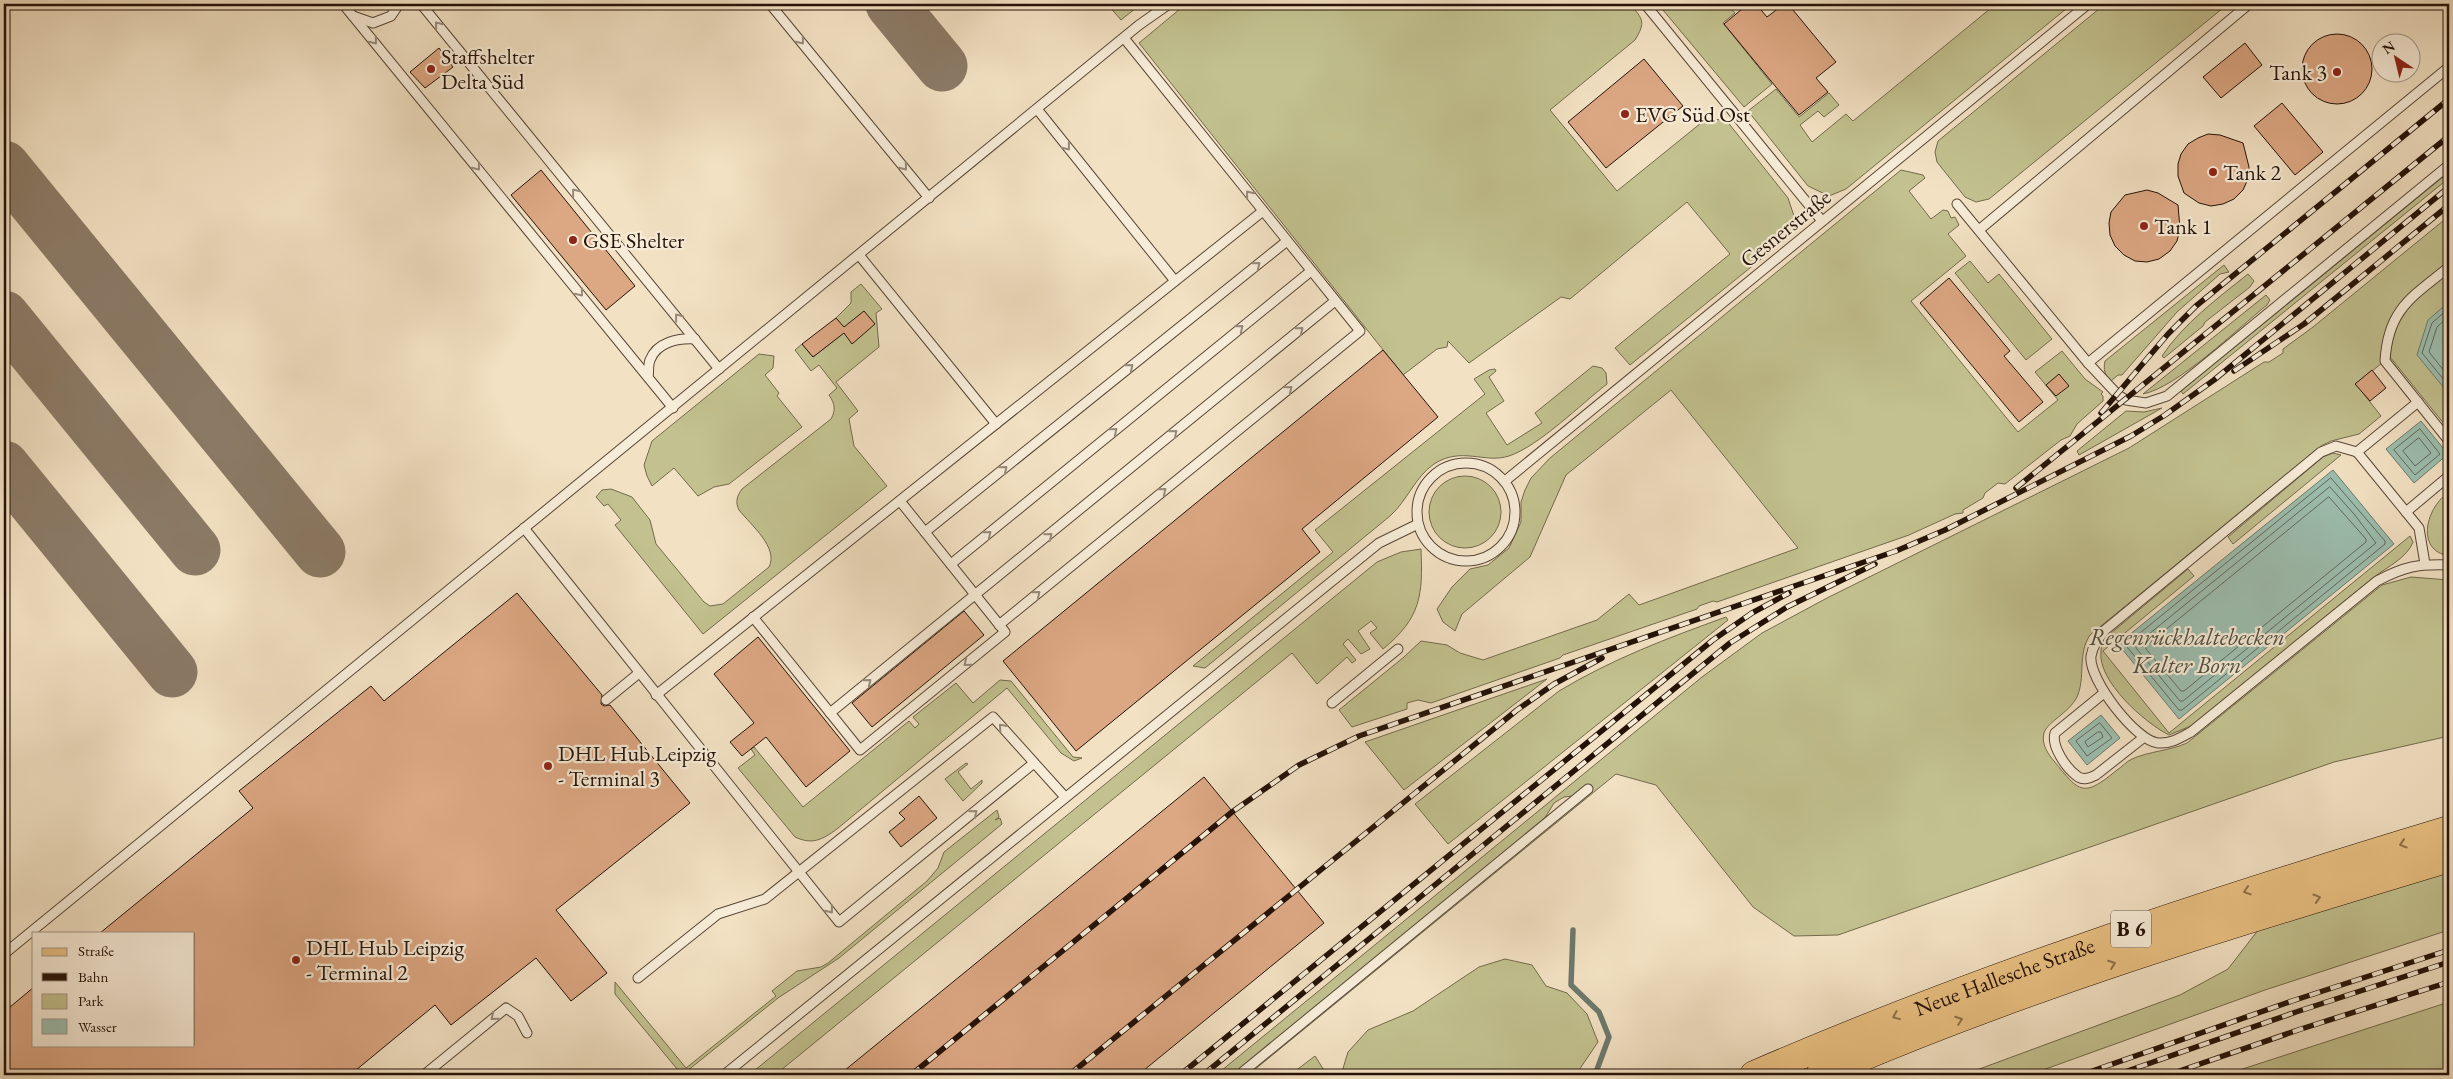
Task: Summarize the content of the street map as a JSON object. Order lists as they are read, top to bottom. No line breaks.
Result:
{"streets":{"main road":["B 6","Neue Hallesche Straße"],"lane":["Gesnerstraße"]},"water":["Regenrückhaltebecken Kalter Born"],"places":["Staffshelter Delta Süd","Tank 3","EVG Süd Ost","Tank 2","Tank 1","GSE Shelter","DHL Hub Leipzig - Terminal 3","DHL Hub Leipzig - Terminal 2"],"legend":["Straße","Bahn","Park","Wasser"],"north":"top left"}
